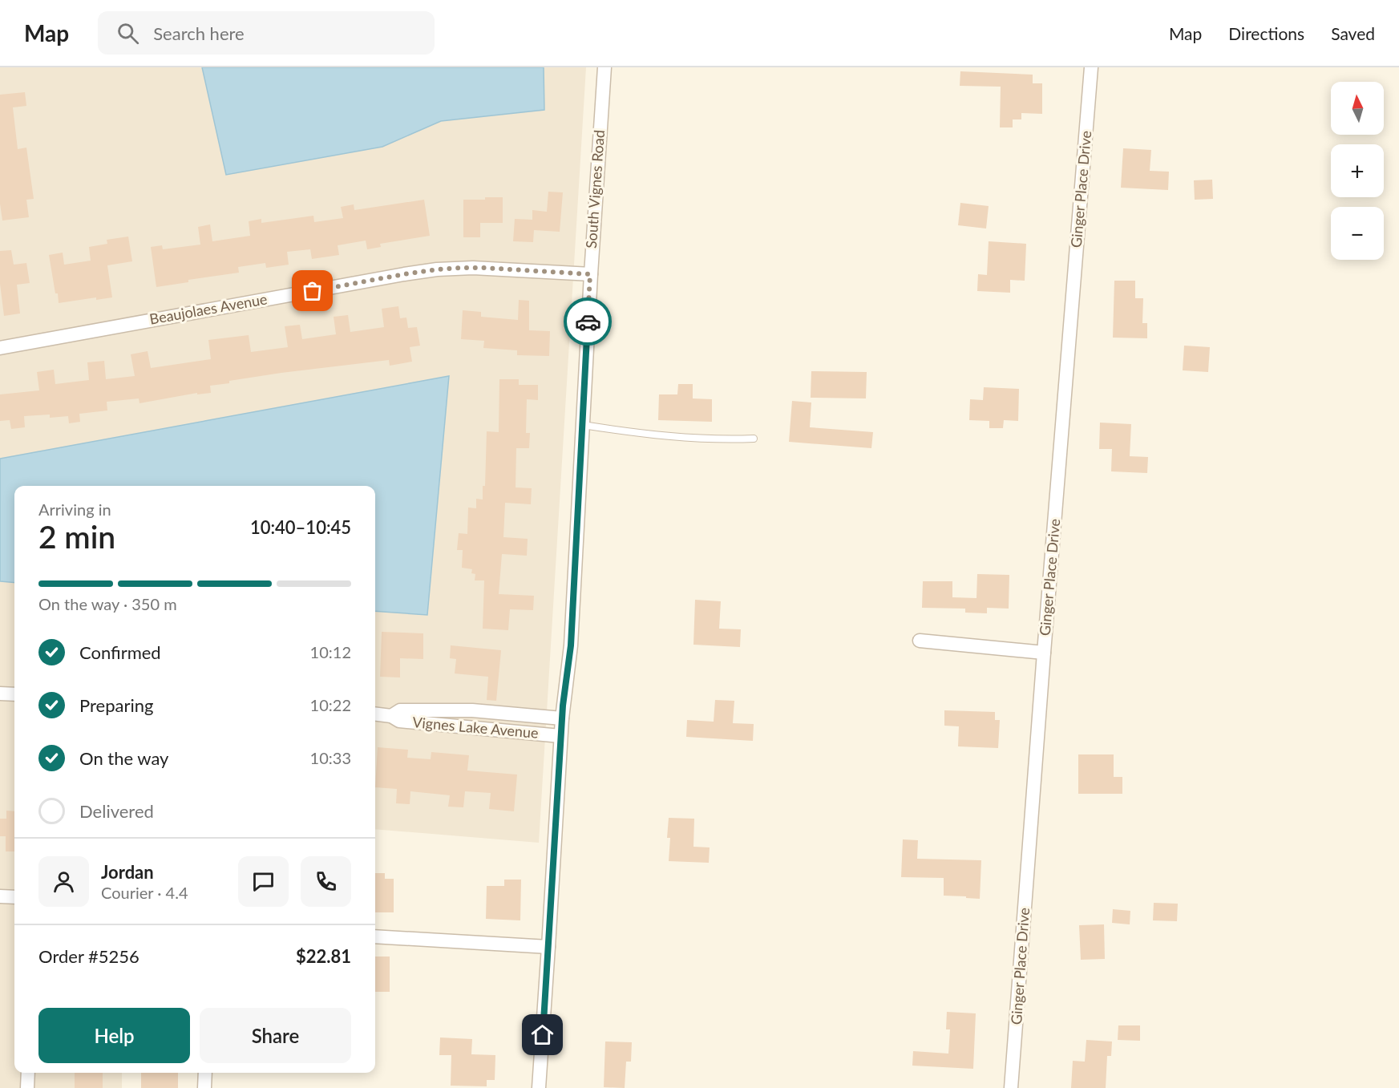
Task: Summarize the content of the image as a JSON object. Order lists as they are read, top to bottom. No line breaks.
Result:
{"streets":{"street":["South Vignes Road","Ginger Place Drive","Beaujolaes Avenue","Vignes Lake Avenue"]},"crossings":[["South Vignes Road","Beaujolaes Avenue"],["South Vignes Road","Vignes Lake Avenue"]],"north":"top","page":{"header":"Map","search":"Search here","nav":["Map","Directions","Saved"],"map_buttons":["+","−"],"heading":["2 min","Arriving in","10:40–10:45"],"panel":["Jordan","Courier · 4.4","Order #5256","$22.81"],"bar":"On the way · 350 m","list":[["Confirmed","10:12"],["Preparing","10:22"],["On the way","10:33"],"Delivered"],"buttons":["Help","Share"]}}
